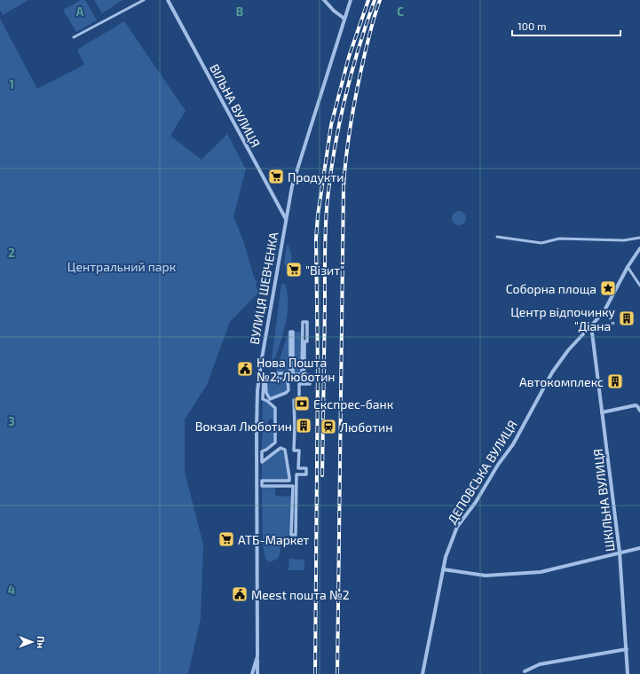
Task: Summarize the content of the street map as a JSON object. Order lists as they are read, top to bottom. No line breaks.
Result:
{"streets":{"street":["ВІЛЬНА ВУЛИЦЯ","ВУЛИЦЯ ШЕВЧЕНКА","ДЕПОВСЬКА ВУЛИЦЯ","ШКІЛЬНА ВУЛИЦЯ"]},"crossings":[["ВІЛЬНА ВУЛИЦЯ","ВУЛИЦЯ ШЕВЧЕНКА"],["ДЕПОВСЬКА ВУЛИЦЯ","ШКІЛЬНА ВУЛИЦЯ"]],"parks":["Центральний парк"],"places":{"supermarket":["Продукти","\"Візит\"","АТБ-Маркет"],"place":["Соборна площа"],"building":["Центр відпочинку \"Діана\"","Автокомплекс","Вокзал Люботин"],"public building":["Нова Пошта №2, Люботин","Meest пошта №2"],"bank":["Експрес-банк"],"station":["Люботин"]},"scale_bar":"100 m","north":"right","grid":{"columns":["A","B","C"],"rows":["1","2","3","4"]}}
